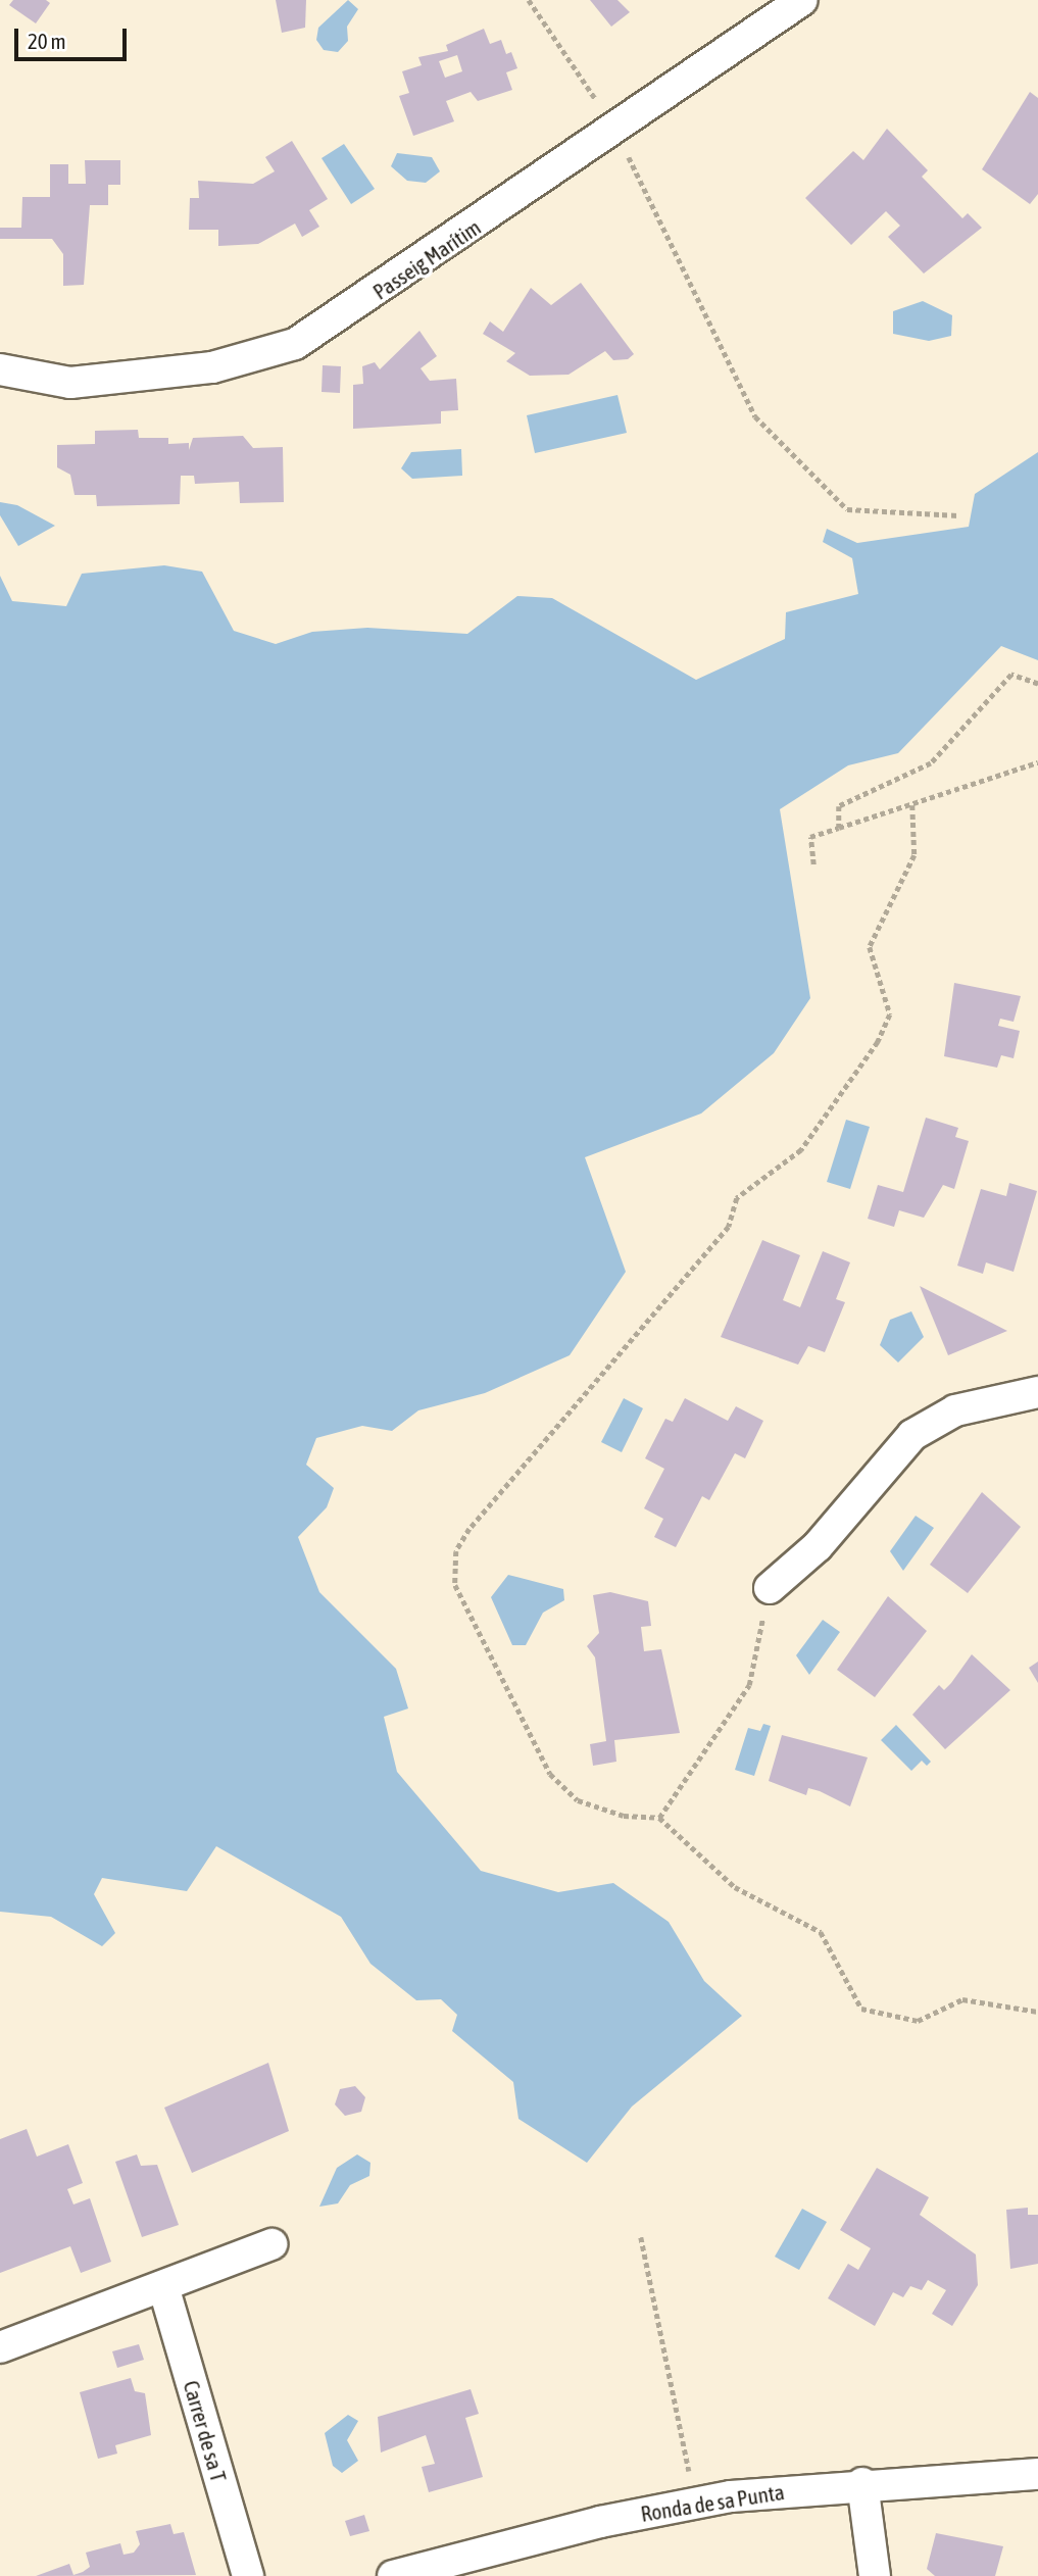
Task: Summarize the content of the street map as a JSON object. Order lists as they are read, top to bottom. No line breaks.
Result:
{"streets":{"street":["Passeig Marítim","Carrer de sa T","Ronda de sa Punta"]},"scale_bar":"20 m"}
